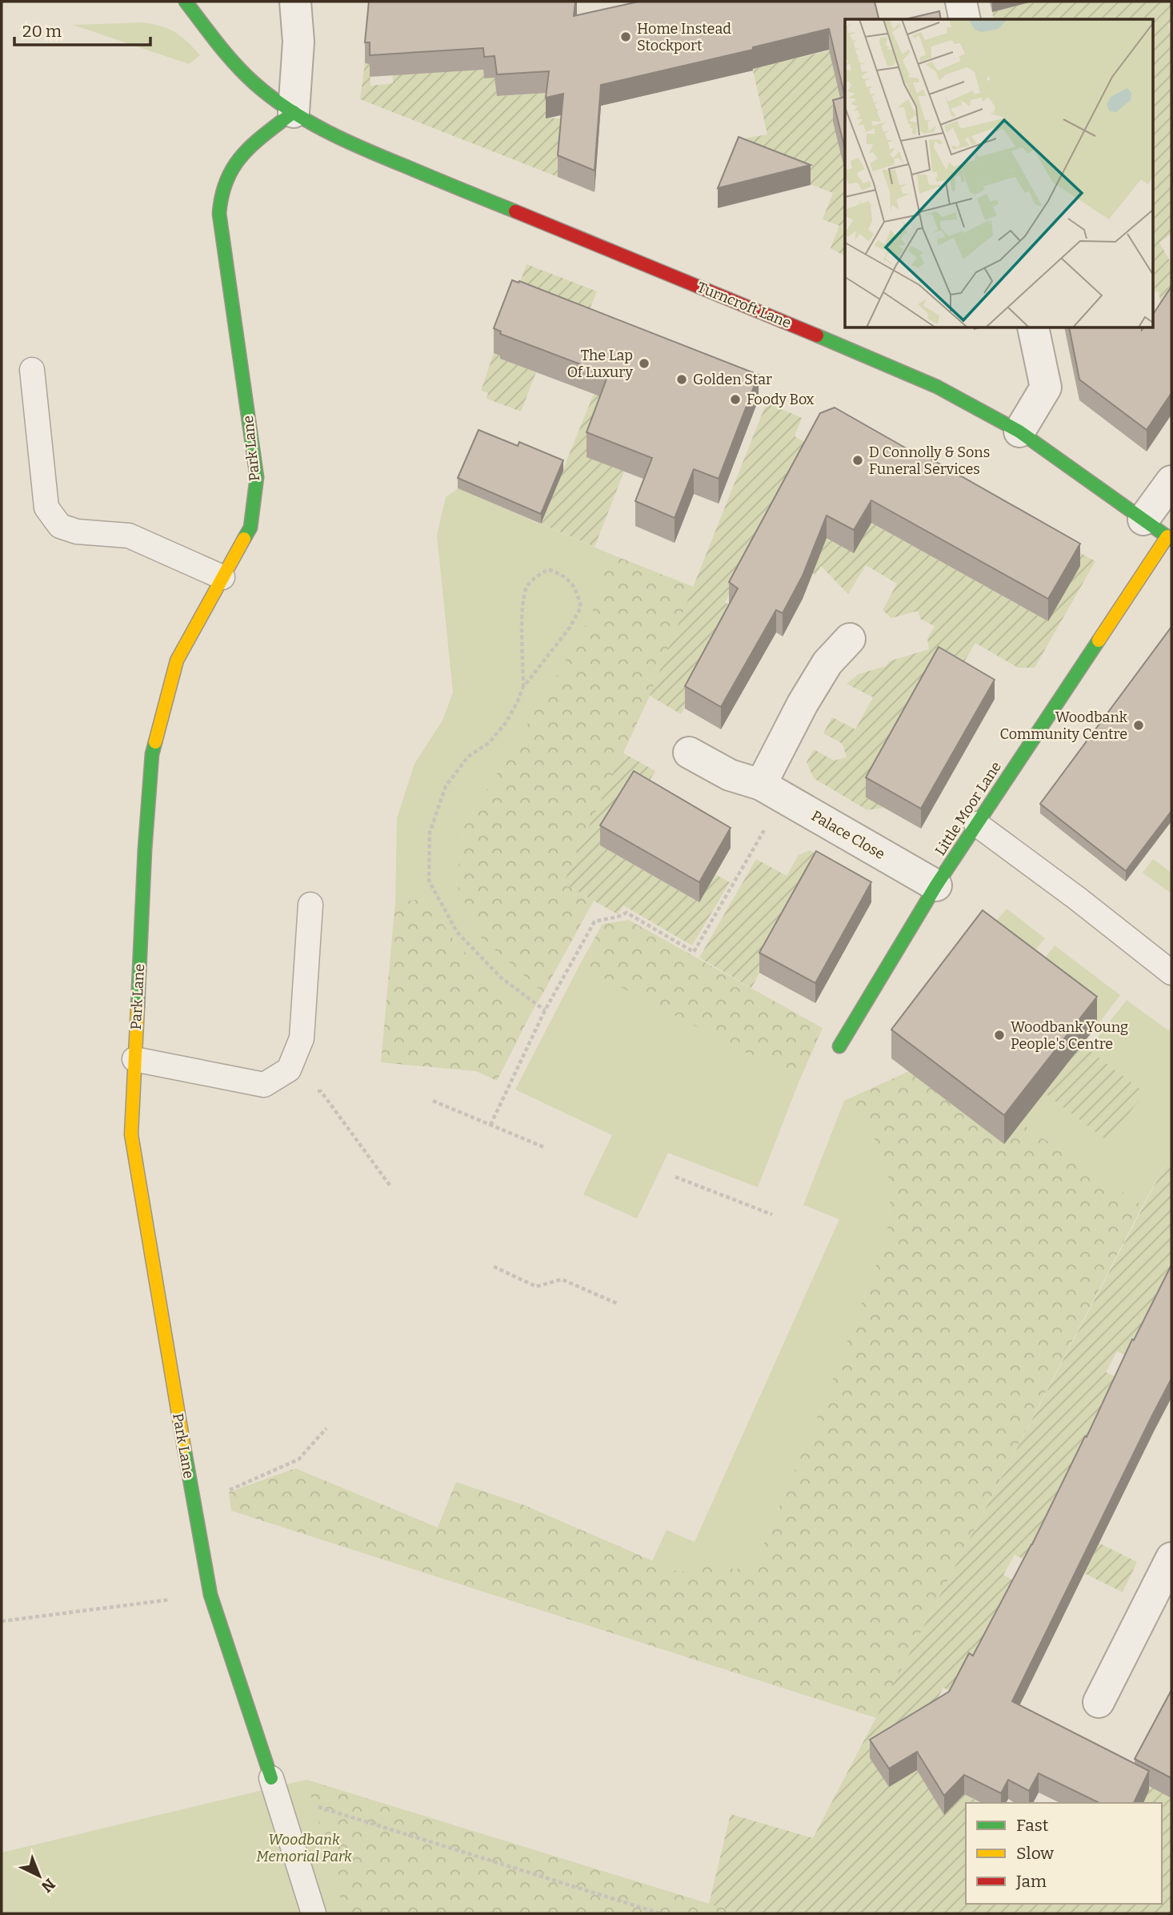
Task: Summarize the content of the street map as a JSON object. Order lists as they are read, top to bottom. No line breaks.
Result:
{"streets":{"street":["Turncroft Lane","Park Lane","Little Moor Lane","Palace Close"]},"crossings":[["Turncroft Lane","Park Lane"],["Turncroft Lane","Little Moor Lane"],["Little Moor Lane","Palace Close"]],"parks":["Woodbank Memorial Park"],"places":["Home Instead Stockport","The Lap Of Luxury","Golden Star","Foody Box","D Connolly & Sons Funeral Services","Woodbank Community Centre","Woodbank Young People's Centre"],"legend":["Fast","Slow","Jam"],"scale_bar":"20 m","north":"bottom right"}
